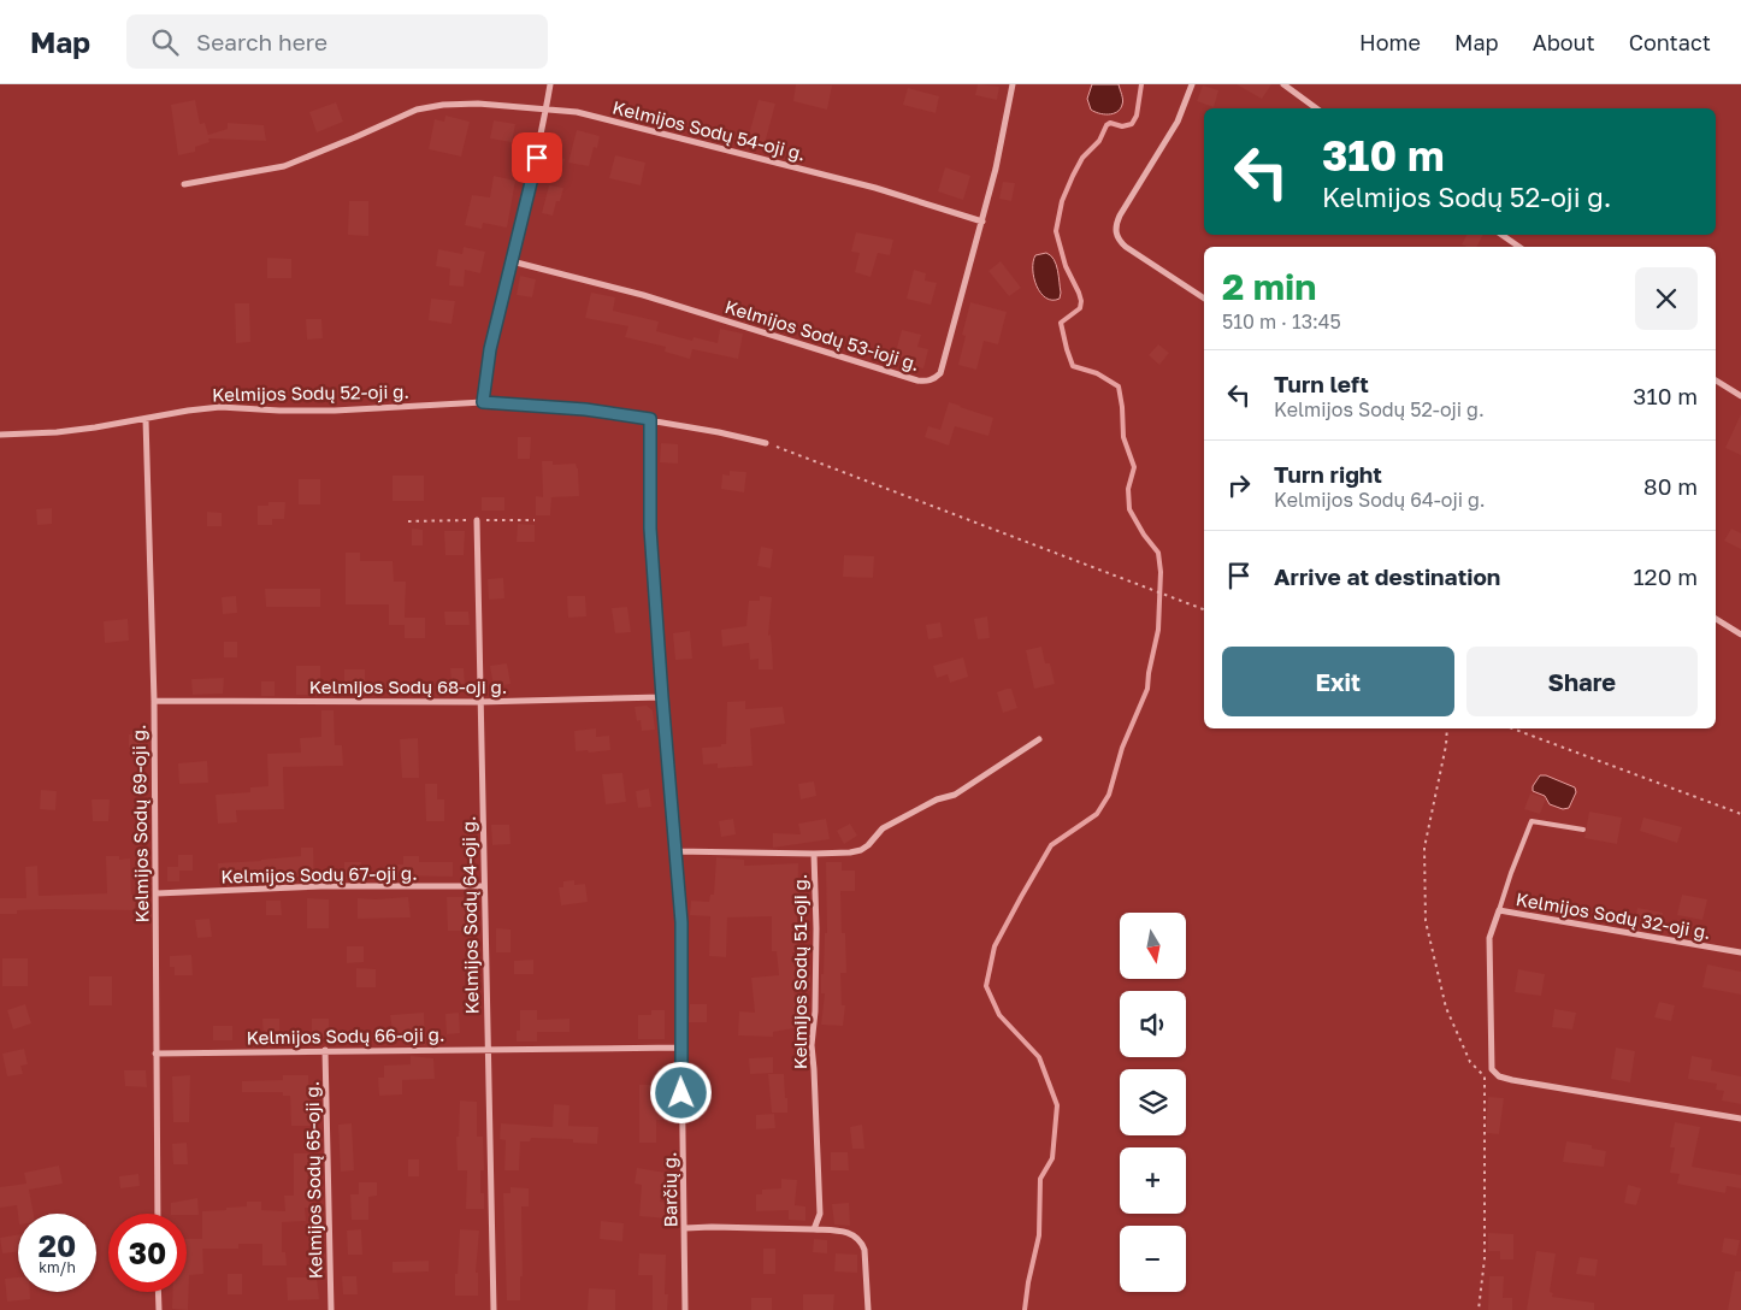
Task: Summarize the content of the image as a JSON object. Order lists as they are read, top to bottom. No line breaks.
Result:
{"streets":{"street":["Kelmijos Sodų 54-oji g.","Kelmijos Sodų 53-ioji g.","Kelmijos Sodų 52-oji g.","Kelmijos Sodų 68-oji g.","Kelmijos Sodų 69-oji g.","Kelmijos Sodų 67-oji g.","Kelmijos Sodų 64-oji g.","Kelmijos Sodų 32-oji g.","Kelmijos Sodų 51-oji g.","Kelmijos Sodų 66-oji g.","Kelmijos Sodų 65-oji g.","Barčių g."]},"crossings":[["Kelmijos Sodų 54-oji g.","Kelmijos Sodų 53-ioji g."],["Kelmijos Sodų 52-oji g.","Kelmijos Sodų 69-oji g."],["Kelmijos Sodų 52-oji g.","Barčių g."],["Kelmijos Sodų 68-oji g.","Kelmijos Sodų 69-oji g."],["Kelmijos Sodų 68-oji g.","Kelmijos Sodų 64-oji g."],["Kelmijos Sodų 68-oji g.","Barčių g."],["Kelmijos Sodų 69-oji g.","Kelmijos Sodų 67-oji g."],["Kelmijos Sodų 69-oji g.","Kelmijos Sodų 66-oji g."],["Kelmijos Sodų 67-oji g.","Kelmijos Sodų 64-oji g."],["Kelmijos Sodų 64-oji g.","Kelmijos Sodų 66-oji g."],["Kelmijos Sodų 66-oji g.","Kelmijos Sodų 65-oji g."],["Kelmijos Sodų 66-oji g.","Barčių g."]],"north":"bottom","page":{"header":"Map","search":"Search here","nav":["Home","Map","About","Contact"],"turn":["310 m","Kelmijos Sodų 52-oji g."],"heading":["2 min","510 m · 13:45"],"list":[{"name":"Turn left","note":"Kelmijos Sodų 52-oji g.","value":"310 m"},{"name":"Turn right","note":"Kelmijos Sodų 64-oji g.","value":"80 m"},{"name":"Arrive at destination","value":"120 m"}],"buttons":["Exit","Share"],"map_buttons":["+","−"],"speed":"20 km/h","limit":"30"}}
